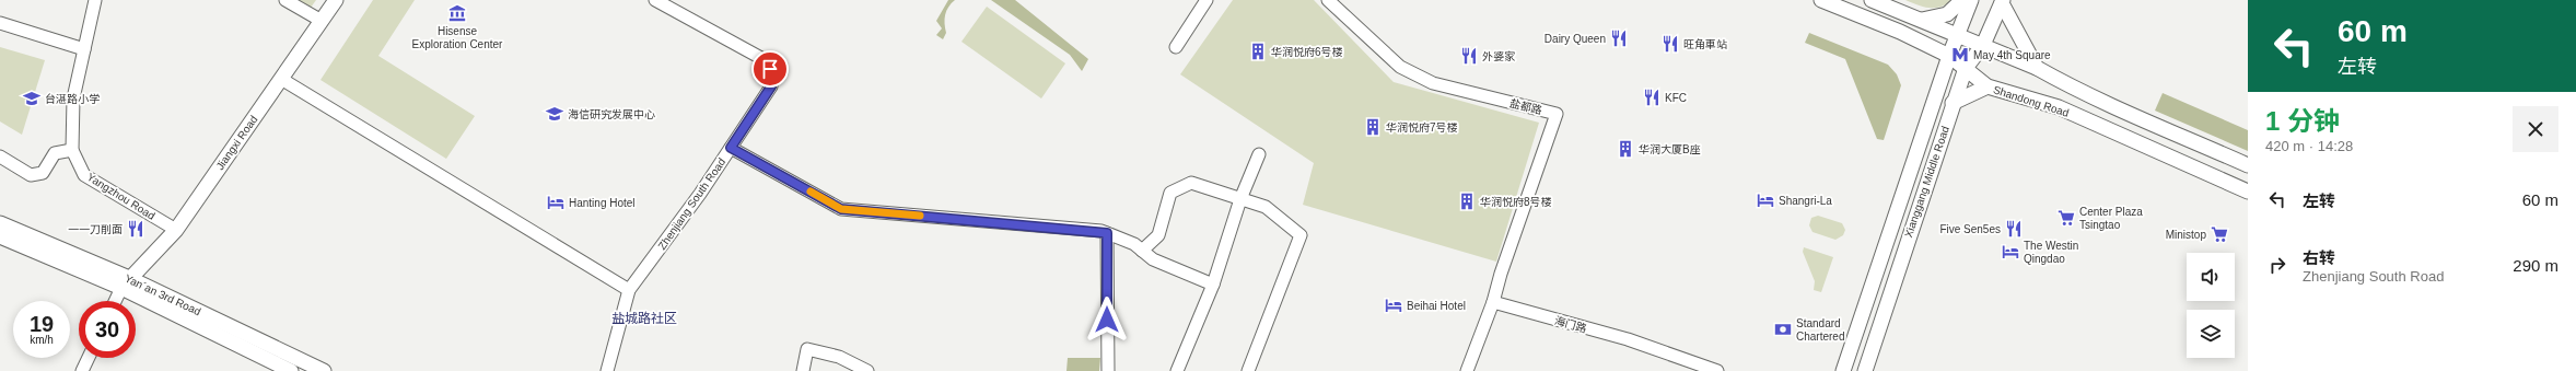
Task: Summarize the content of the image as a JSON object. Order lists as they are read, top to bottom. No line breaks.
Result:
{"streets":{"main road":["Shandong Road","Jiangxi Road","Xianggang Middle Road","Yan´an 3rd Road"],"street":["盐都路","Yangzhou Road","Zhenjiang South Road","海门路"]},"crossings":[["Shandong Road","Xianggang Middle Road"],["盐都路","海门路"],["Jiangxi Road","Yangzhou Road"],["Jiangxi Road","Yan´an 3rd Road"]],"districts":["盐城路社区"],"places":{"museum":["Hisense Exploration Center"],"restaurant":["Dairy Queen","旺角車站","外婆家","KFC","一一刀削面","Five Sen5es"],"building":["华润悦府6号楼","华润悦府7号楼","华润大厦B座","华润悦府8号楼"],"metro station":["May 4th Square"],"school or university":["台湛路小学","海信研究发展中心"],"hotel":["Shangri-La","Hanting Hotel","The Westin Qingdao","Beihai Hotel"],"supermarket":["Center Plaza Tsingtao","Ministop"],"bank":["Standard Chartered"]},"page":{"turn":["60 m","左转"],"heading":["1 分钟","420 m · 14:28"],"list":[{"name":"左转","value":"60 m"},{"name":"右转","note":"Zhenjiang South Road","value":"290 m"}],"speed":"19 km/h","limit":"30"}}
